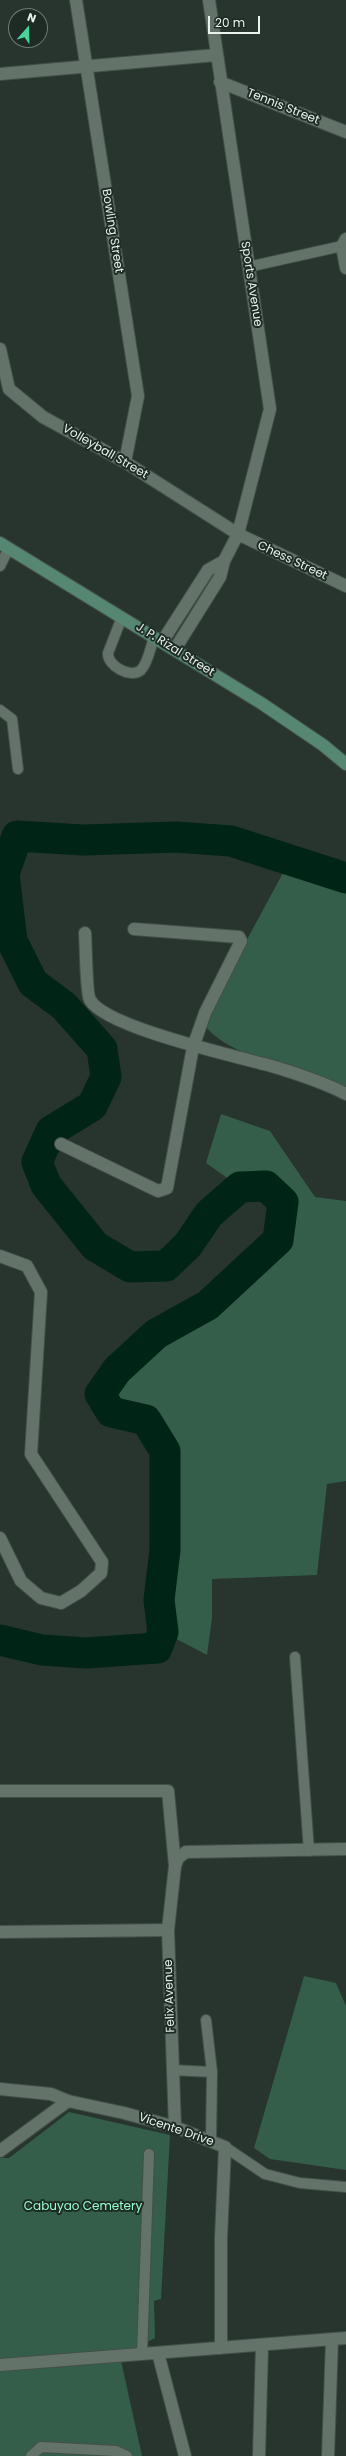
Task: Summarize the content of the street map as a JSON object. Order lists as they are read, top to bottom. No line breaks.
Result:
{"streets":{"main road":["J. P. Rizal Street"],"street":["Tennis Street","Bowling Street","Sports Avenue","Volleyball Street","Chess Street","Felix Avenue","Vicente Drive"]},"crossings":[["Tennis Street","Sports Avenue"],["Bowling Street","Volleyball Street"],["Sports Avenue","Volleyball Street"],["Sports Avenue","Chess Street"],["Sports Avenue","J. P. Rizal Street"],["Volleyball Street","Chess Street"],["Felix Avenue","Vicente Drive"]],"parks":["Cabuyao Cemetery"],"scale_bar":"20 m","north":"top"}
